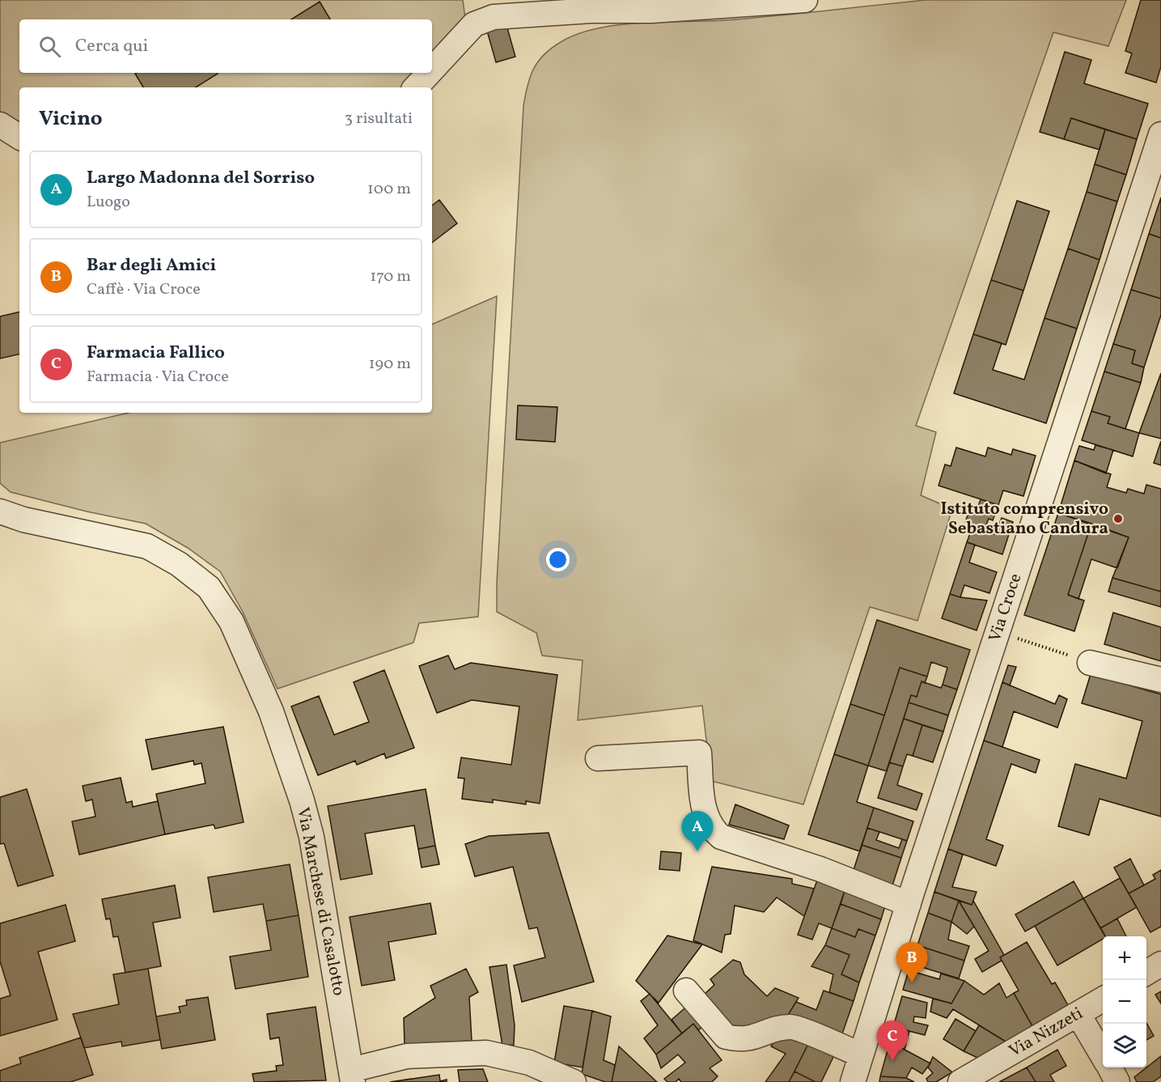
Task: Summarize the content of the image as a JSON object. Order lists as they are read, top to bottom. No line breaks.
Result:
{"streets":{"street":["Via Croce","Via Marchese di Casalotto","Via Nizzeti"]},"places":["Istituto comprensivo Sebastiano Candura"],"page":{"search":"Cerca qui","heading":["Vicino","3 risultati"],"list":[{"mark":"A","name":"Largo Madonna del Sorriso","note":"Luogo","value":"100 m"},{"mark":"B","name":"Bar degli Amici","note":"Caffè · Via Croce","value":"170 m"},{"mark":"C","name":"Farmacia Fallico","note":"Farmacia · Via Croce","value":"190 m"}],"pins":["A","B","C"],"map_buttons":["+","−"]}}
